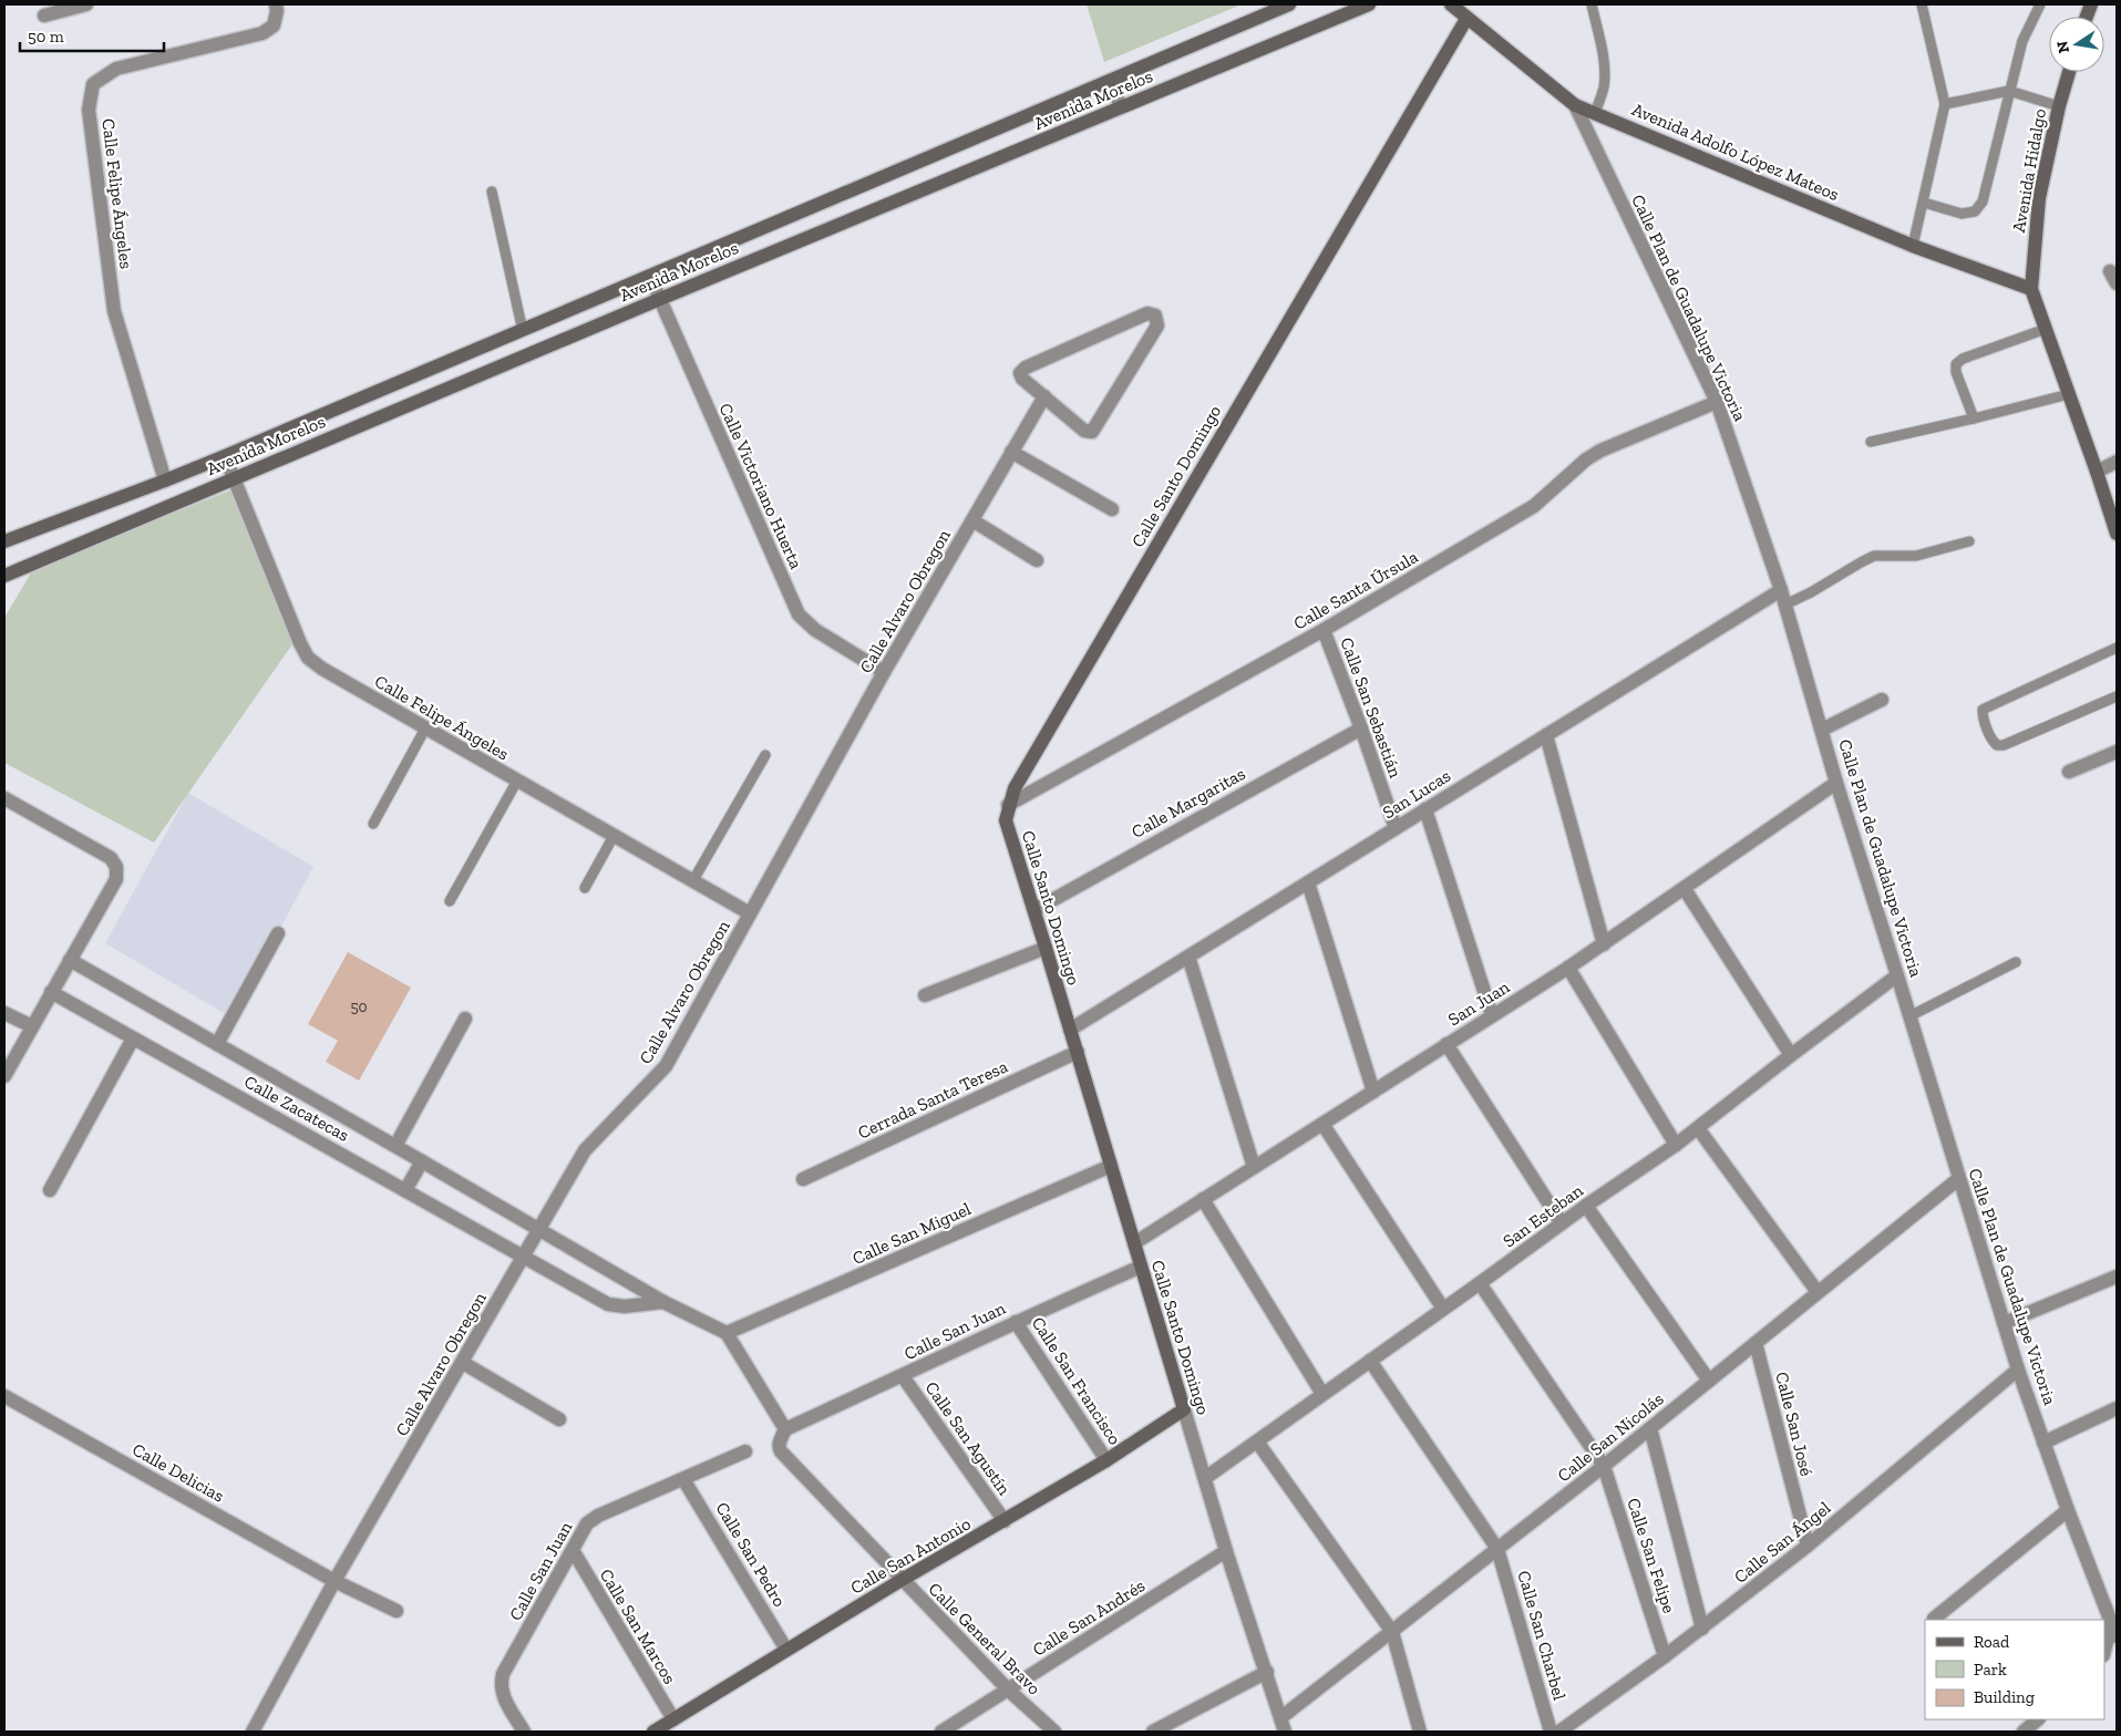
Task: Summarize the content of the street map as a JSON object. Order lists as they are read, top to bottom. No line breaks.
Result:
{"streets":{"main road":["Avenida Morelos","Avenida Adolfo López Mateos","Avenida Hidalgo","Calle Santo Domingo","Calle San Antonio"],"street":["Calle Felipe Ángeles","Calle Plan de Guadalupe Victoria","Calle Victoriano Huerta","Calle Santa Úrsula","Calle Alvaro Obregon","Calle San Sebastián","San Lucas","Calle Margaritas","San Juan","Cerrada Santa Teresa","Calle Zacatecas","San Esteban","Calle San Miguel","Calle San Juan","Calle San Francisco","Calle San José","Calle San Nicolás","Calle San Agustín","Calle Delicias","Calle San Ángel","Calle San Pedro","Calle San Felipe","Calle San Andrés","Calle San Marcos","Calle San Charbel","Calle General Bravo"]},"crossings":[["Avenida Morelos","Calle Felipe Ángeles"],["Avenida Morelos","Calle Victoriano Huerta"],["Avenida Adolfo López Mateos","Avenida Hidalgo"],["Avenida Adolfo López Mateos","Calle Plan de Guadalupe Victoria"],["Avenida Adolfo López Mateos","Calle Santo Domingo"],["Calle Felipe Ángeles","Calle Alvaro Obregon"],["Calle Plan de Guadalupe Victoria","Calle Santa Úrsula"],["Calle Plan de Guadalupe Victoria","San Lucas"],["Calle Plan de Guadalupe Victoria","San Juan"],["Calle Plan de Guadalupe Victoria","San Esteban"],["Calle Plan de Guadalupe Victoria","Calle San Nicolás"],["Calle Plan de Guadalupe Victoria","Calle San Ángel"],["Calle Santo Domingo","Calle Santa Úrsula"],["Calle Santo Domingo","San Lucas"],["Calle Santo Domingo","Calle Margaritas"],["Calle Santo Domingo","San Juan"],["Calle Santo Domingo","Cerrada Santa Teresa"],["Calle Santo Domingo","San Esteban"],["Calle Santo Domingo","Calle San Miguel"],["Calle Santo Domingo","Calle San Juan"],["Calle Santo Domingo","Calle San Nicolás"],["Calle Santo Domingo","Calle San Antonio"],["Calle Santo Domingo","Calle San Andrés"],["Calle Victoriano Huerta","Calle Alvaro Obregon"],["Calle Santa Úrsula","Calle San Sebastián"],["Calle Alvaro Obregon","Calle Zacatecas"],["Calle Alvaro Obregon","Calle Delicias"],["Calle San Sebastián","San Lucas"],["Calle San Sebastián","Calle Margaritas"],["Calle Zacatecas","Calle San Miguel"],["San Esteban","Calle San Felipe"],["San Esteban","Calle San Charbel"],["Calle San Juan","Calle San Francisco"],["Calle San Juan","Calle San Agustín"],["Calle San Juan","Calle San Pedro"],["Calle San Juan","Calle San Marcos"],["Calle San Juan","Calle General Bravo"],["Calle San Francisco","Calle San Antonio"],["Calle San José","Calle San Nicolás"],["Calle San José","Calle San Ángel"],["Calle San Nicolás","Calle San Felipe"],["Calle San Nicolás","Calle San Charbel"],["Calle San Agustín","Calle San Antonio"],["Calle San Ángel","Calle San Felipe"],["Calle San Pedro","Calle San Antonio"],["Calle San Antonio","Calle San Marcos"],["Calle San Antonio","Calle General Bravo"],["Calle San Andrés","Calle General Bravo"]],"house_numbers":["50"],"legend":["Road","Park","Building"],"scale_bar":"50 m","north":"left"}
